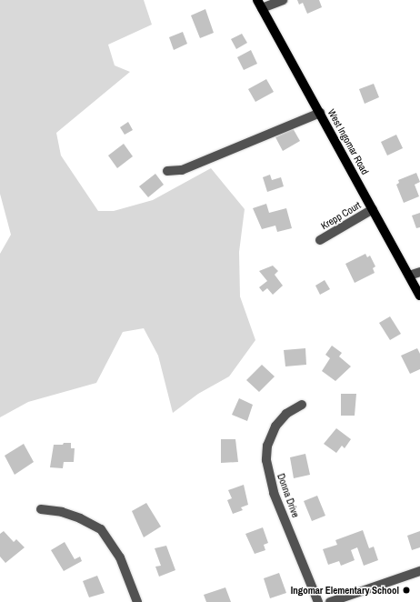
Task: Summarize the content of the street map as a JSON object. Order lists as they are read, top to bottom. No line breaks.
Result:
{"streets":{"main road":["West Ingomar Road"],"street":["Krepp Court","Donna Drive"]},"crossings":[["West Ingomar Road","Krepp Court"]],"places":["Ingomar Elementary School"]}
